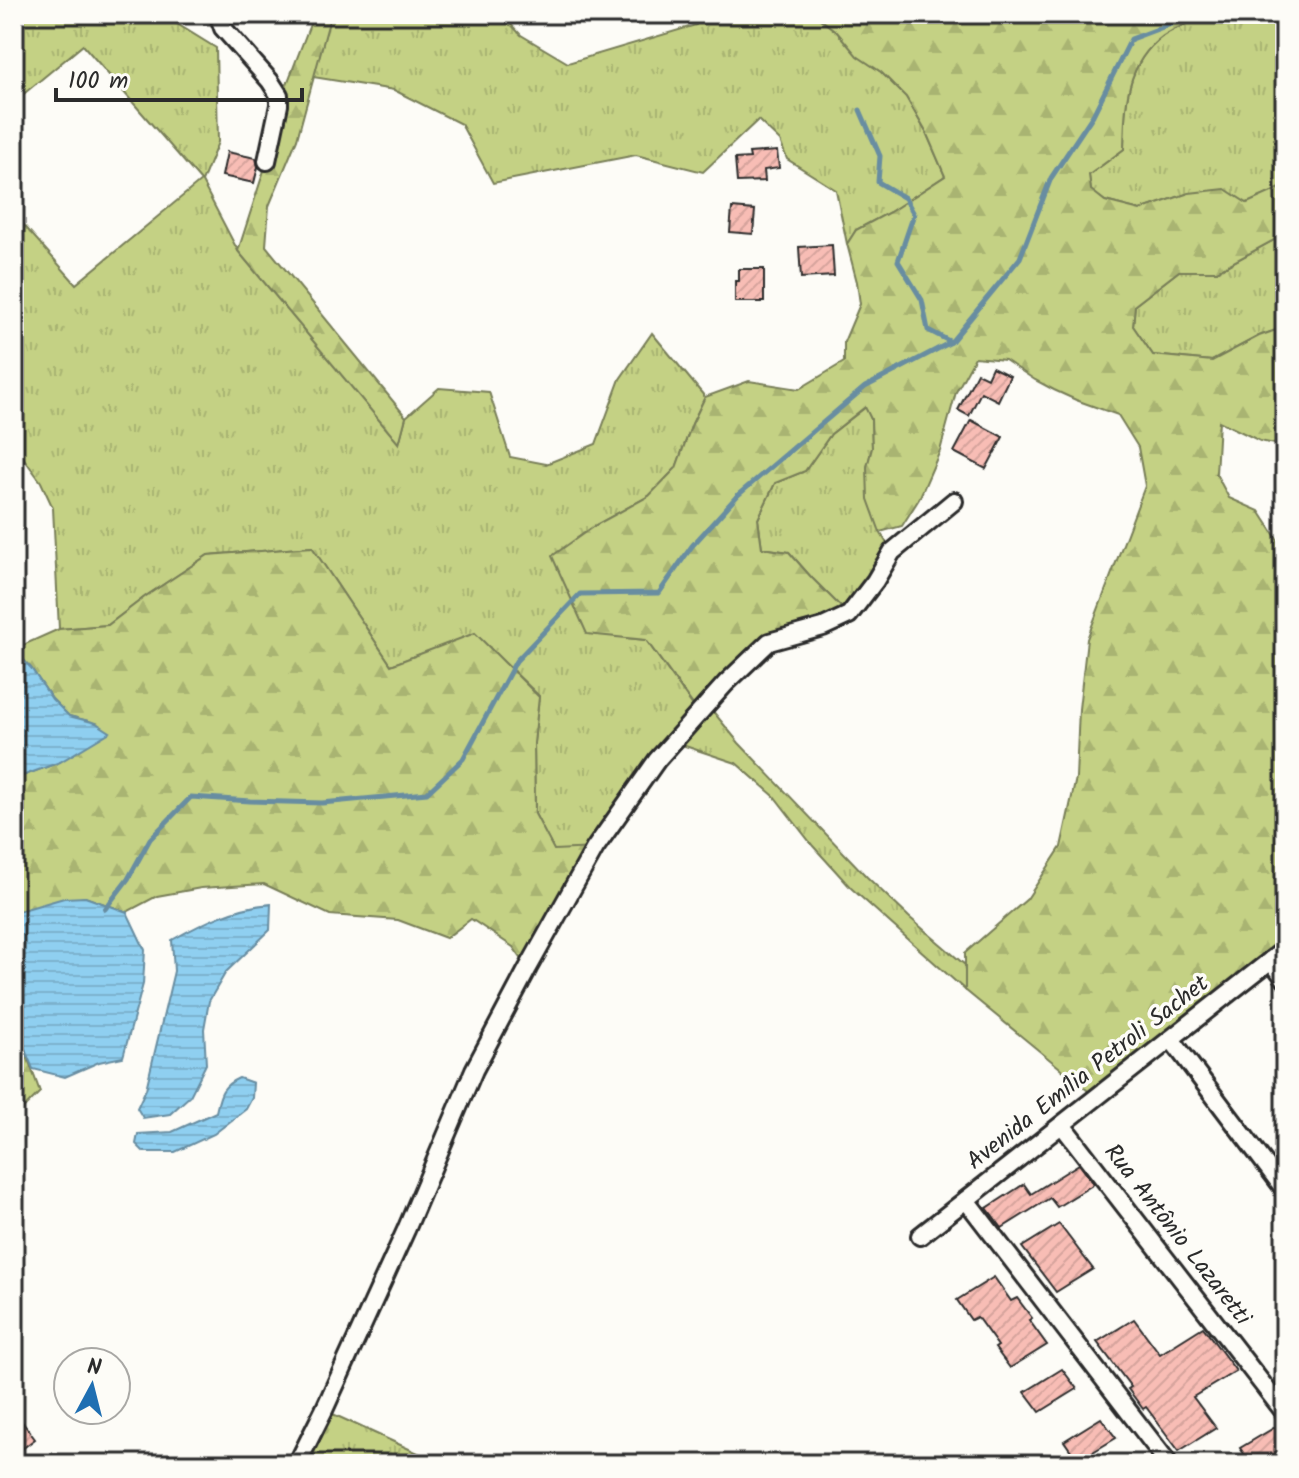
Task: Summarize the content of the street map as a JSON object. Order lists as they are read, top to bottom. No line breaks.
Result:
{"streets":{"street":["Avenida Emília Petroli Sachet","Rua Antônio Lazaretti"]},"crossings":[["Avenida Emília Petroli Sachet","Rua Antônio Lazaretti"]],"scale_bar":"100 m","north":"top"}
